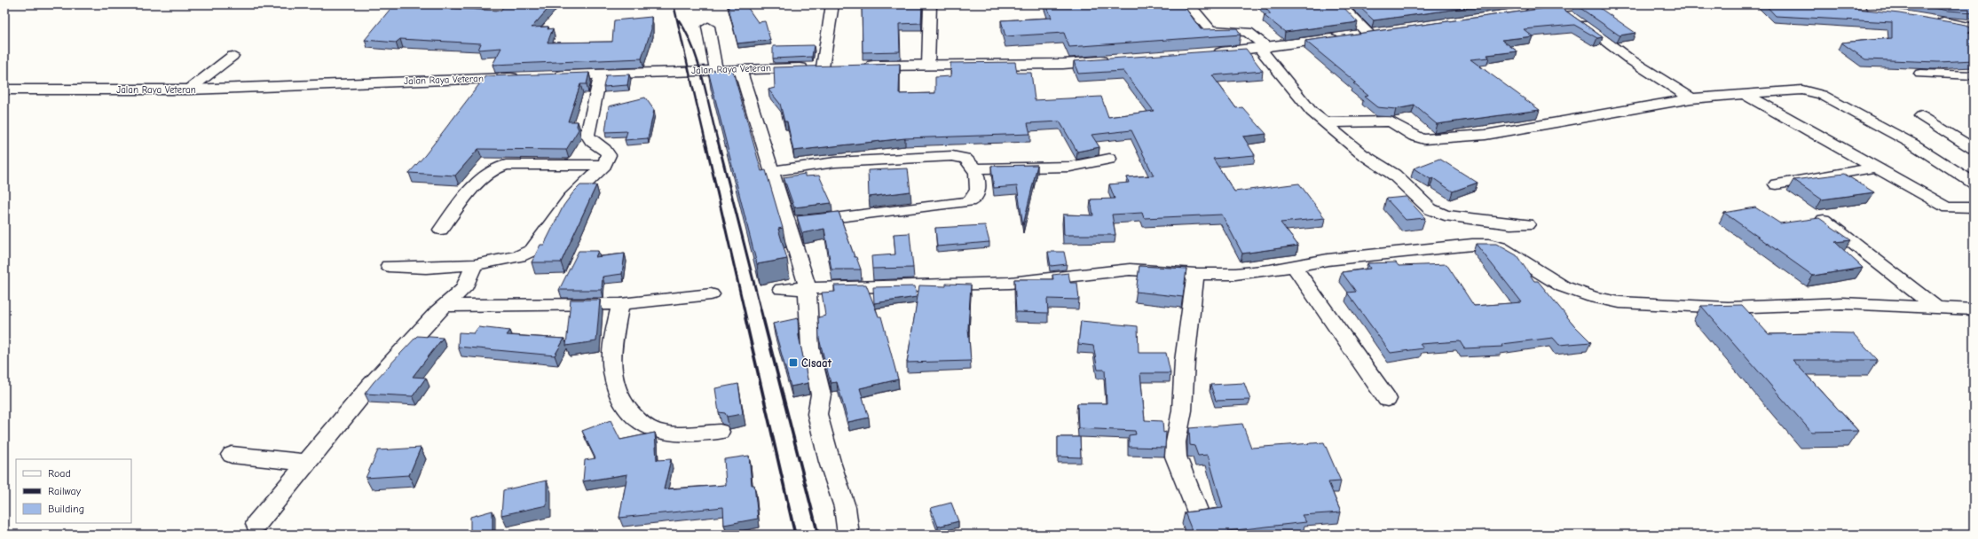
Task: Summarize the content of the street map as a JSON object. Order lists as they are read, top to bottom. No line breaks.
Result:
{"streets":{"street":["Jalan Raya Veteran"]},"places":{"transit":["Cisaat"]},"legend":["Road","Railway","Building"]}
